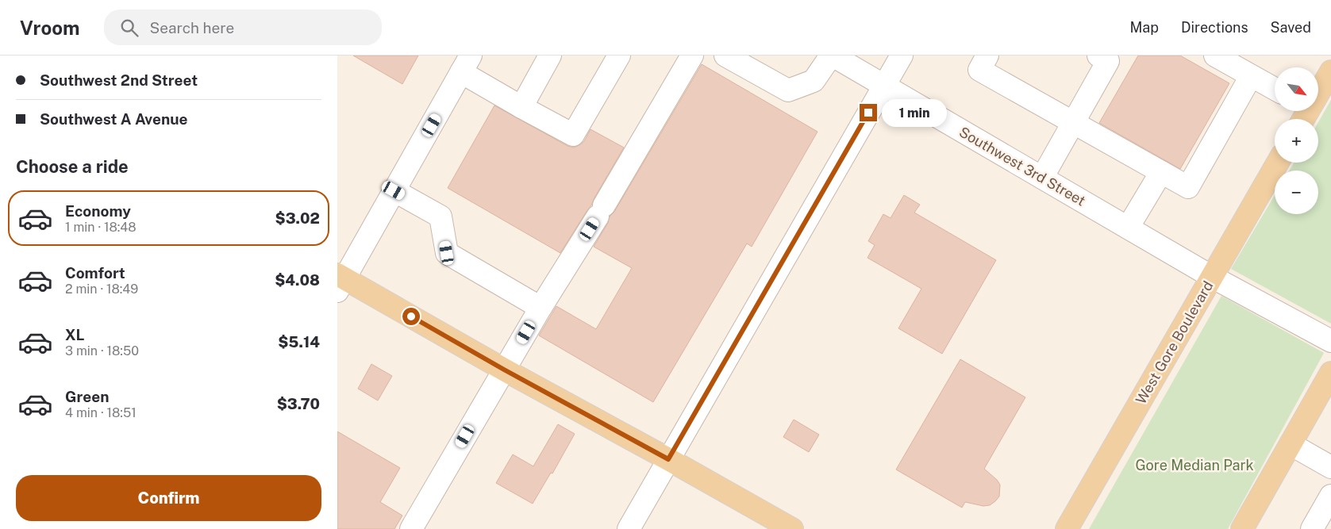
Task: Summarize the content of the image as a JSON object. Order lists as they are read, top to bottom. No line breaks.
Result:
{"streets":{"main road":["West Gore Boulevard"],"street":["Southwest 3rd Street"]},"crossings":[["Southwest 3rd Street","West Gore Boulevard"]],"parks":["Gore Median Park"],"north":"bottom right","page":{"header":"Vroom","search":"Search here","nav":["Map","Directions","Saved"],"banner":["Southwest 2nd Street","Southwest A Avenue"],"map_buttons":["+","−"],"bubble":"1 min","heading":"Choose a ride","list":[{"name":"Economy","note":"1 min · 18:48","value":"$3.02"},{"name":"Comfort","note":"2 min · 18:49","value":"$4.08"},{"name":"XL","note":"3 min · 18:50","value":"$5.14"},{"name":"Green","note":"4 min · 18:51","value":"$3.70"}],"buttons":"Confirm"}}
